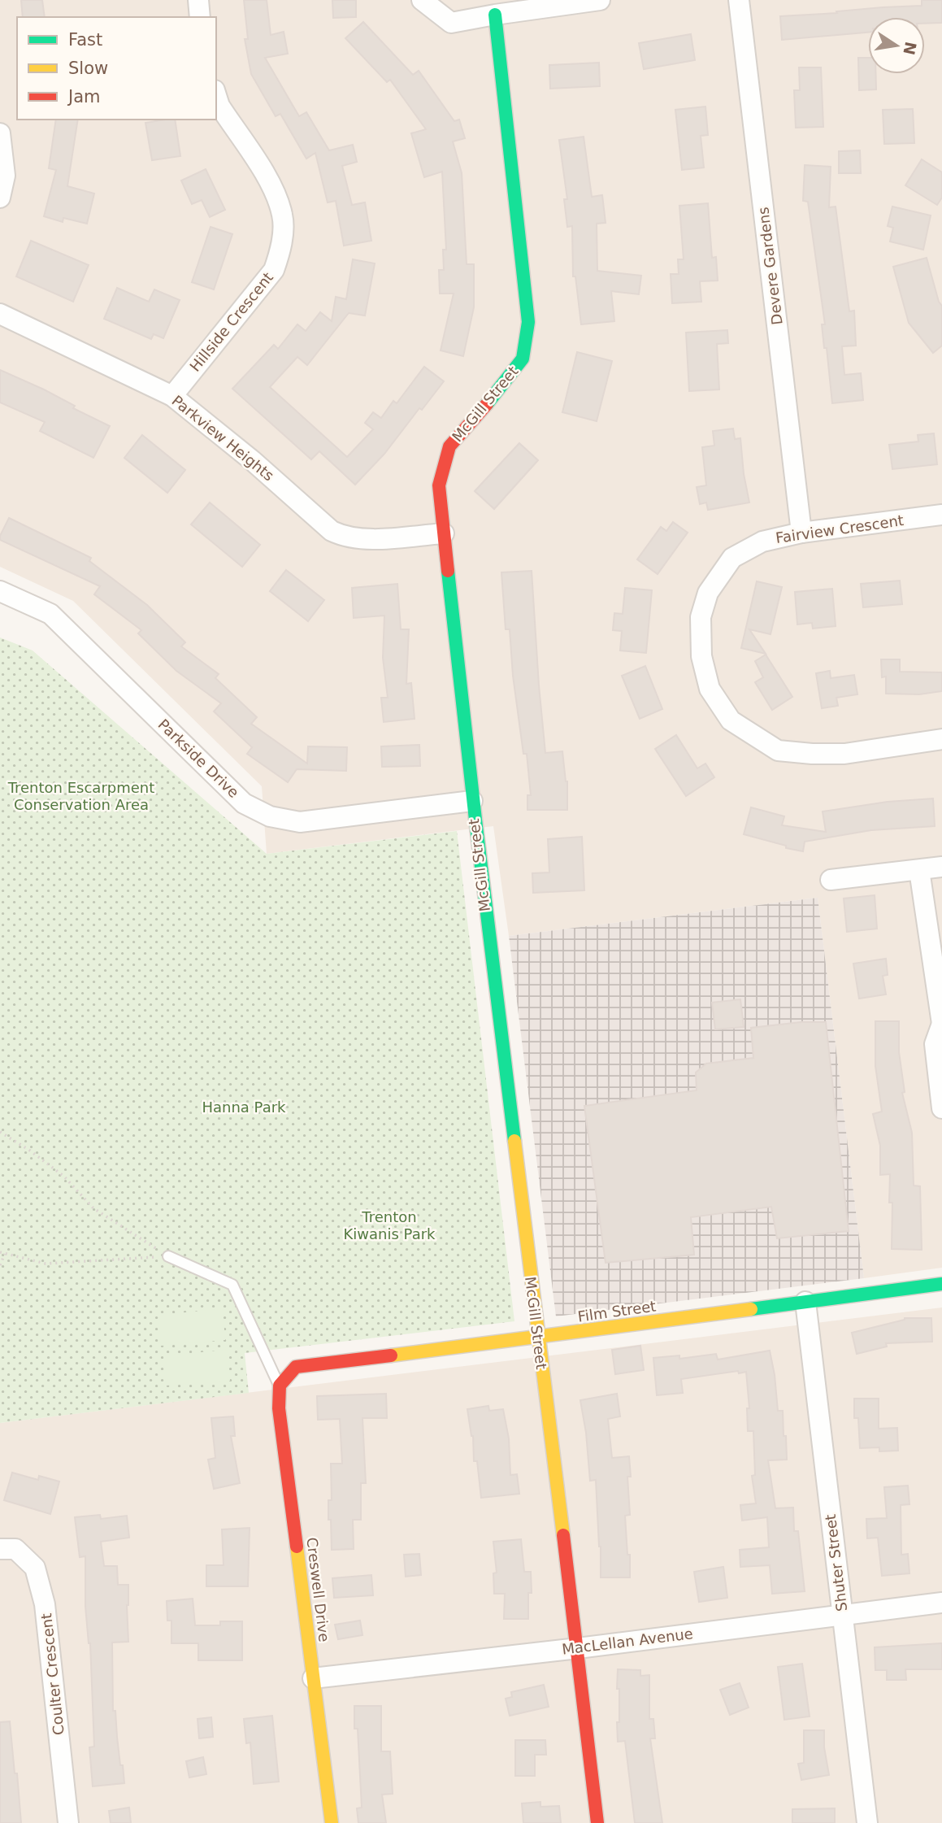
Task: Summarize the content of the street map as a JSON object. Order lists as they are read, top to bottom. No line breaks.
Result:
{"streets":{"street":["Devere Gardens","Hillside Crescent","McGill Street","Parkview Heights","Fairview Crescent","Parkside Drive","Film Street","Shuter Street","Creswell Drive","MacLellan Avenue","Coulter Crescent"]},"crossings":[["Devere Gardens","Fairview Crescent"],["Hillside Crescent","Parkview Heights"],["McGill Street","Parkview Heights"],["McGill Street","Parkside Drive"],["McGill Street","Film Street"],["McGill Street","MacLellan Avenue"],["Film Street","Shuter Street"],["Film Street","Creswell Drive"],["Shuter Street","MacLellan Avenue"],["Creswell Drive","MacLellan Avenue"]],"parks":["Trenton Escarpment Conservation Area","Hanna Park","Trenton Kiwanis Park"],"legend":["Fast","Slow","Jam"],"north":"right"}
